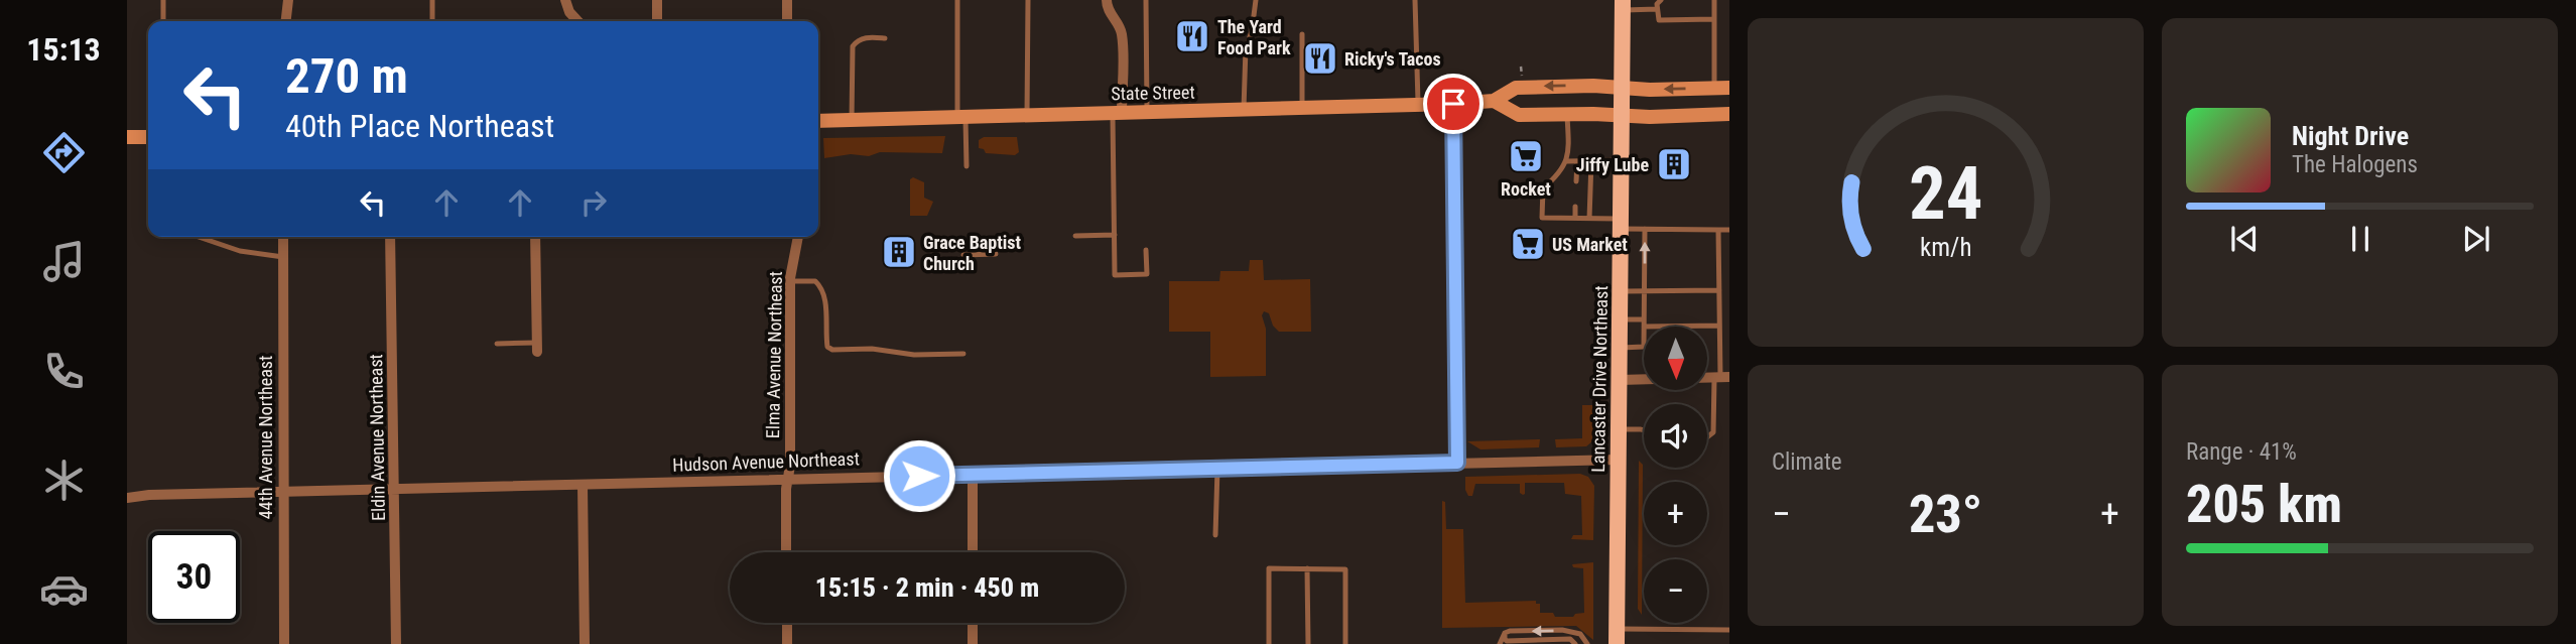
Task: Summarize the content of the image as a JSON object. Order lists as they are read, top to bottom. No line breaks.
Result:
{"streets":{"main road":["State Street","Lancaster Drive Northeast"],"street":["Elma Avenue Northeast","44th Avenue Northeast","Eldin Avenue Northeast","Hudson Avenue Northeast"]},"crossings":[["State Street","Lancaster Drive Northeast"],["Elma Avenue Northeast","Hudson Avenue Northeast"],["Lancaster Drive Northeast","Hudson Avenue Northeast"],["44th Avenue Northeast","Hudson Avenue Northeast"],["Eldin Avenue Northeast","Hudson Avenue Northeast"]],"places":{"restaurant":["The Yard Food Park","Ricky's Tacos"],"supermarket":["Rocket","US Market"],"building":["Jiffy Lube","Grace Baptist Church"]},"north":"bottom","page":{"tabs":"15:13","turn":["270 m","40th Place Northeast"],"song":["Night Drive","The Halogens"],"map_buttons":["+","−"],"tile":["Climate",["Range · 41%","205 km"]],"heat":["−","23°","+"],"limit":"30","trip":"15:15 · 2 min · 450 m","gauge":["24","km/h"]}}
